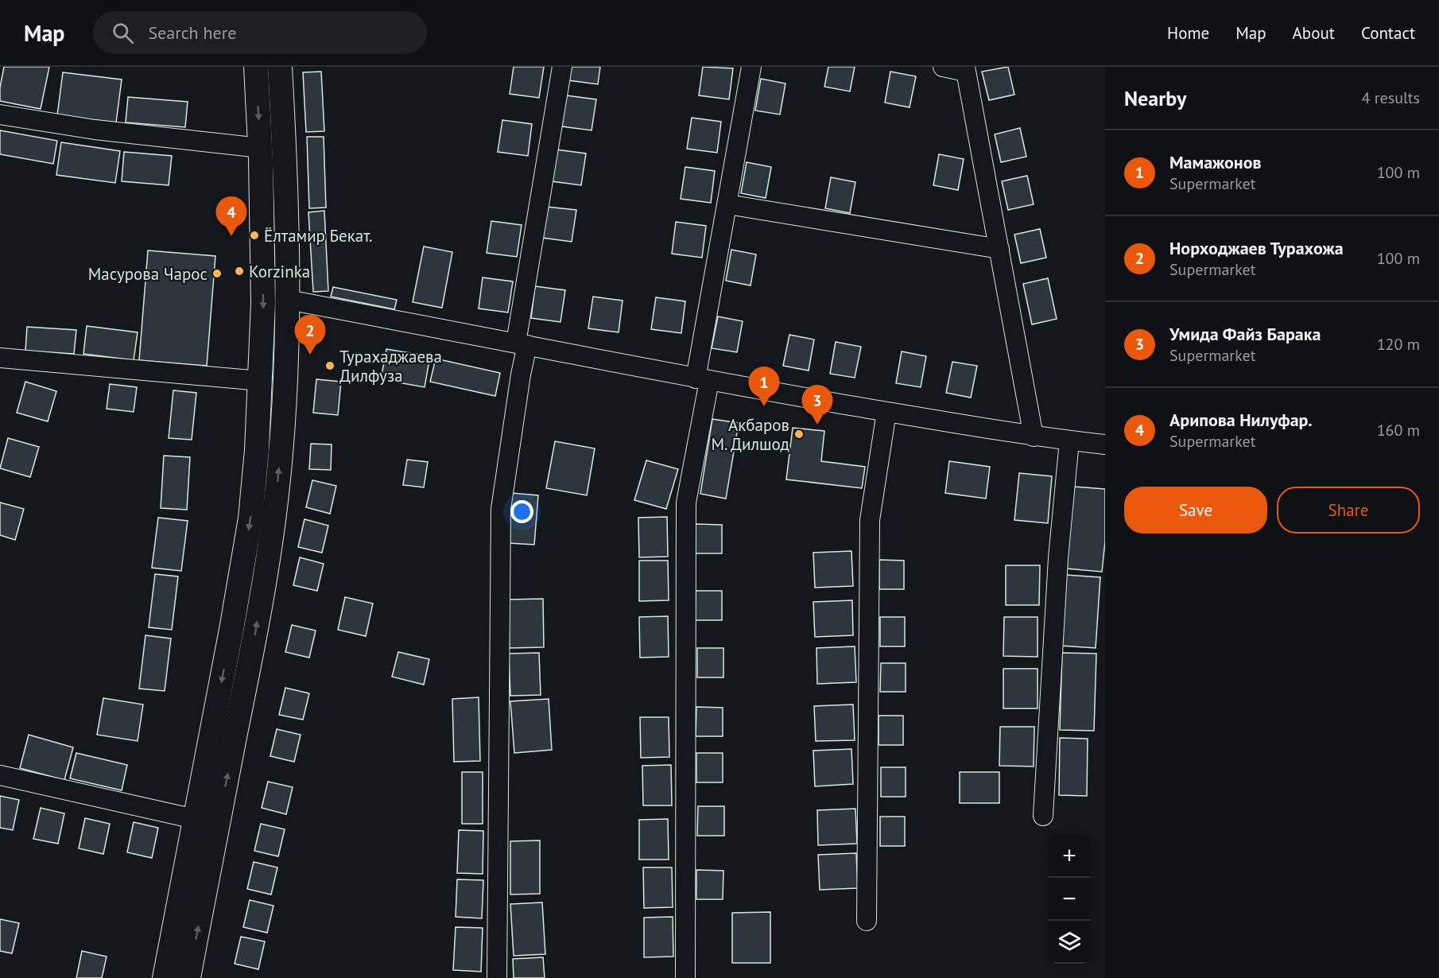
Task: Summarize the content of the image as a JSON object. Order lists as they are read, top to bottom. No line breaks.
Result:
{"places":["Ёлтамир Бекат.","Korzinka","Масурова Чарос","Турахаджаева Дилфуза","Акбаров М. Дилшод"],"page":{"header":"Map","search":"Search here","nav":["Home","Map","About","Contact"],"heading":["Nearby","4 results"],"list":[{"mark":"1","name":"Мамажонов","note":"Supermarket","value":"100 m"},{"mark":"2","name":"Норходжаев Турахожа","note":"Supermarket","value":"100 m"},{"mark":"3","name":"Умида Файз Барака","note":"Supermarket","value":"120 m"},{"mark":"4","name":"Арипова Нилуфар.","note":"Supermarket","value":"160 m"}],"pins":["4","2","1","3"],"buttons":["Save","Share"],"map_buttons":["+","−"]}}
